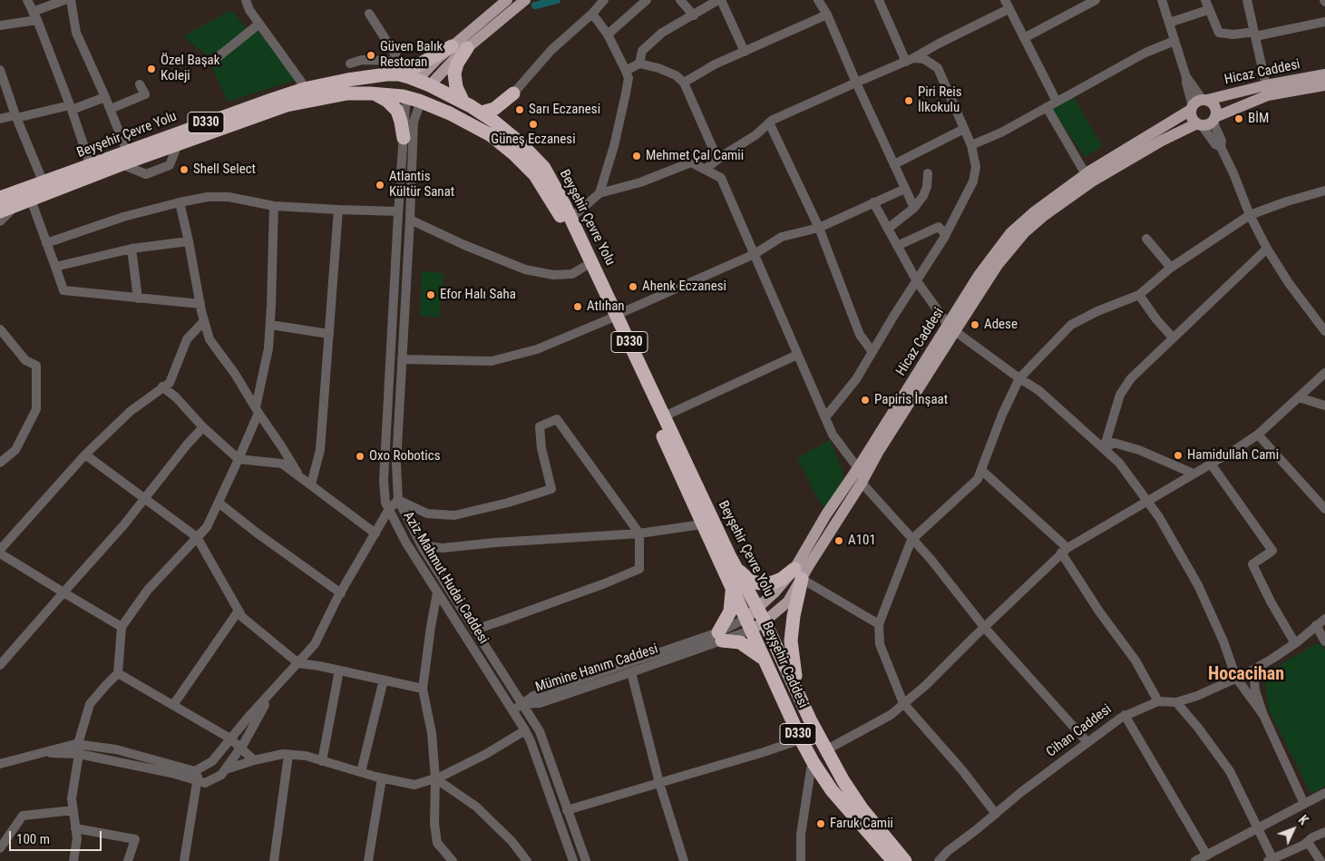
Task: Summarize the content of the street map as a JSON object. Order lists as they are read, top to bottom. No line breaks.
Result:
{"streets":{"highway":["D330","Beyşehir Çevre Yolu","Beyşehir Caddesi"],"main road":["Hicaz Caddesi"],"street":["Aziz Mahmut Hudai Caddesi","Mümine Hanım Caddesi","Cihan Caddesi"]},"crossings":[["Hicaz Caddesi","Beyşehir Çevre Yolu"],["Hicaz Caddesi","Beyşehir Caddesi"],["Hicaz Caddesi","Mümine Hanım Caddesi"],["Beyşehir Çevre Yolu","Aziz Mahmut Hudai Caddesi"],["Beyşehir Çevre Yolu","Beyşehir Caddesi"],["Aziz Mahmut Hudai Caddesi","Mümine Hanım Caddesi"]],"districts":["Hocacihan"],"places":["Güven Balık Restoran","Özel Başak Koleji","Piri Reis İlkokulu","Sarı Eczanesi","BİM","Güneş Eczanesi","Mehmet Çal Camii","Shell Select","Atlantis Kültür Sanat","Ahenk Eczanesi","Efor Halı Saha","Atlıhan","Adese","Papiris İnşaat","Hamidullah Cami","Oxo Robotics","A101","Faruk Camii"],"scale_bar":"100 m","north":"top right"}
